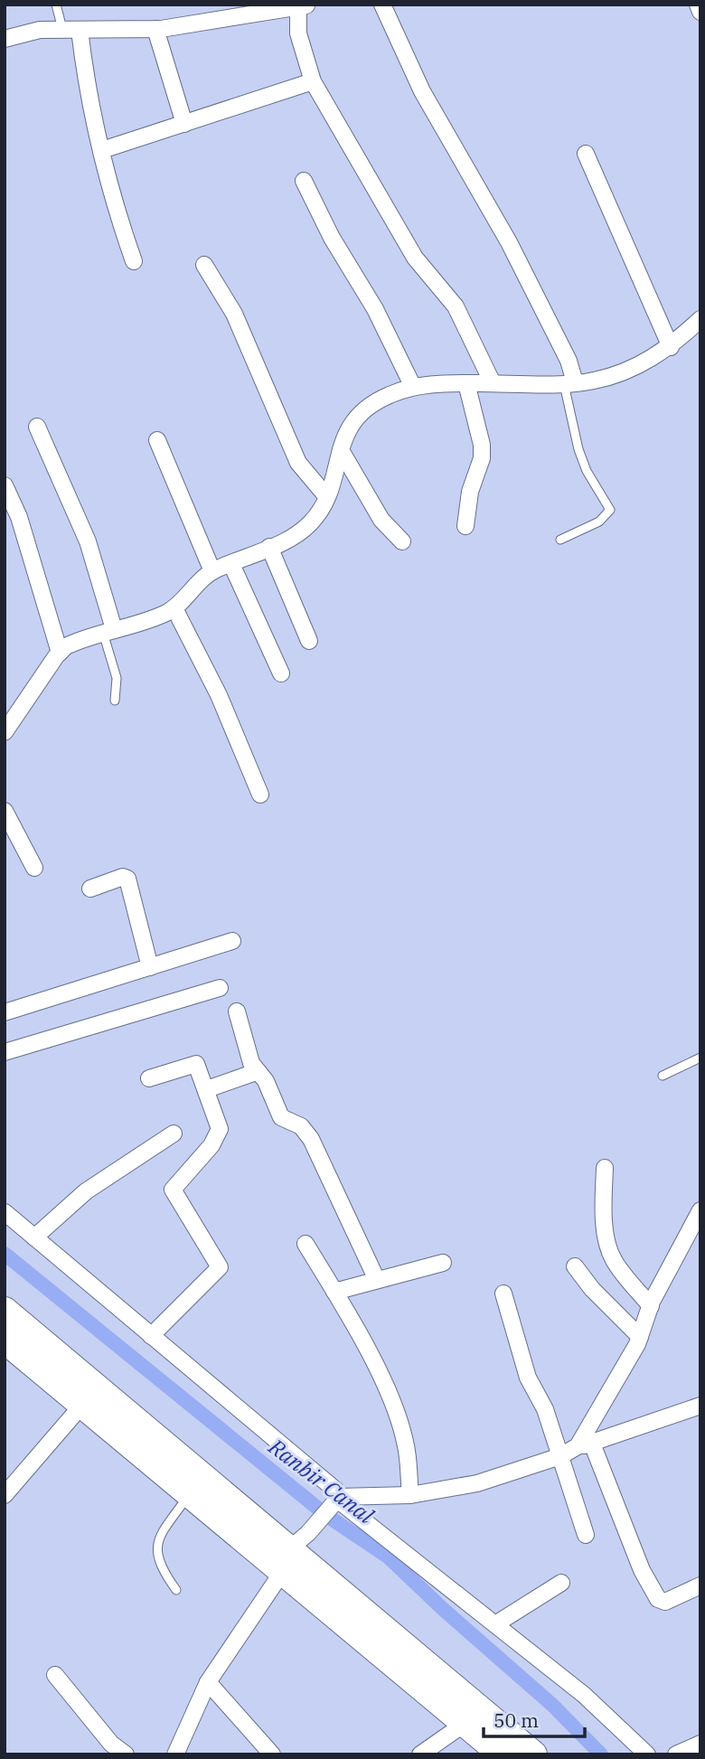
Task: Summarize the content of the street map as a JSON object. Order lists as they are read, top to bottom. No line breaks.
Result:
{"water":["Ranbir Canal"],"scale_bar":"50 m"}
